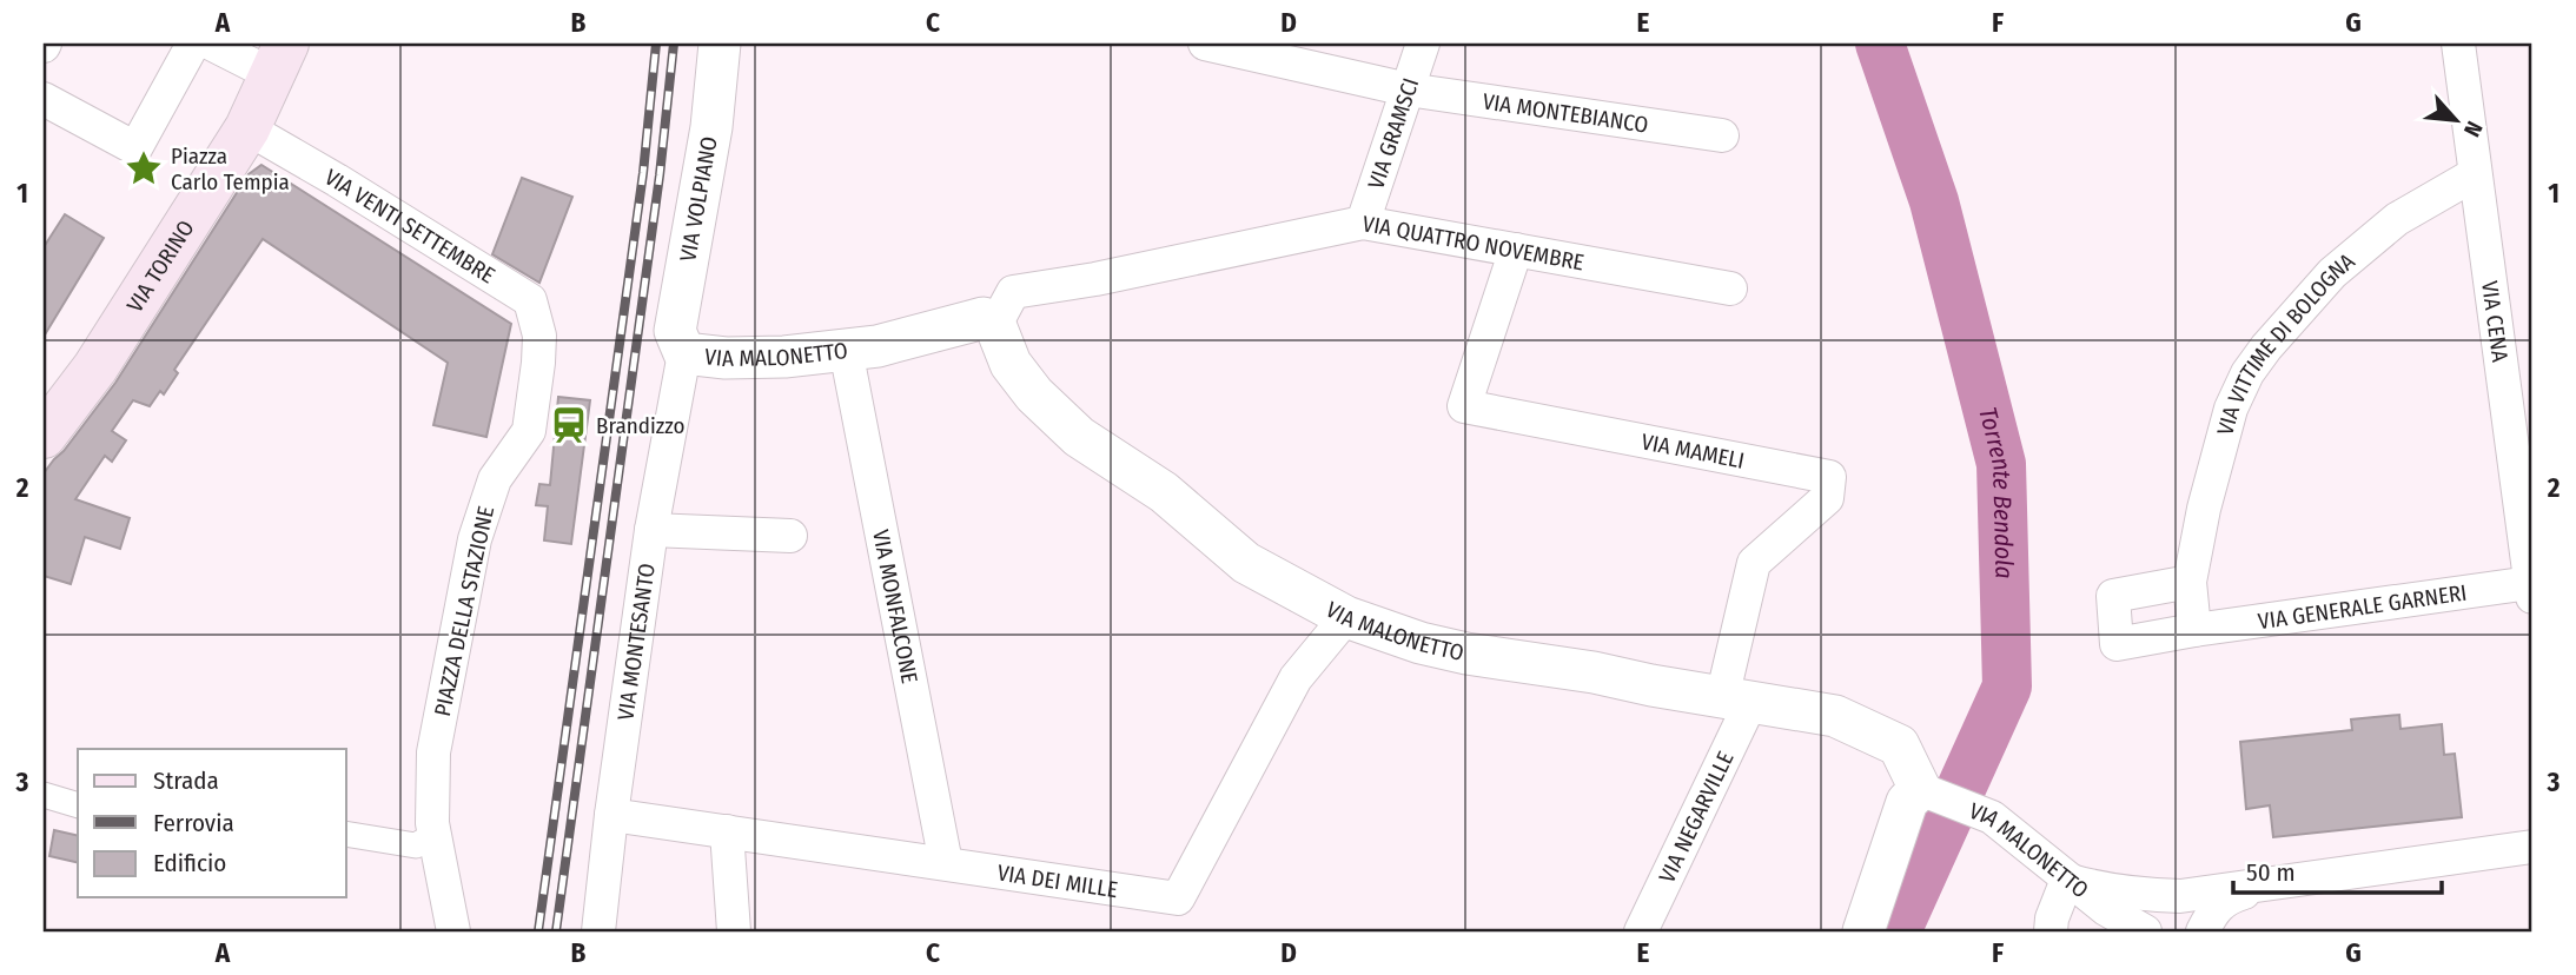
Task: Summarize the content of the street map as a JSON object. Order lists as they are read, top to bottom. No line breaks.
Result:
{"streets":{"main road":["VIA TORINO"],"street":["VIA MONTEBIANCO","VIA GRAMSCI","VIA VOLPIANO","VIA VENTI SETTEMBRE","VIA QUATTRO NOVEMBRE","VIA CENA","VIA VITTIME DI BOLOGNA","VIA MALONETTO","VIA MAMELI","VIA MONFALCONE","VIA GENERALE GARNERI","PIAZZA DELLA STAZIONE","VIA MONTESANTO","VIA NEGARVILLE","VIA DEI MILLE"]},"crossings":[["VIA MONTEBIANCO","VIA GRAMSCI"],["VIA GRAMSCI","VIA QUATTRO NOVEMBRE"],["VIA VOLPIANO","VIA MALONETTO"],["VIA VOLPIANO","VIA MONTESANTO"],["VIA VENTI SETTEMBRE","VIA TORINO"],["VIA VENTI SETTEMBRE","PIAZZA DELLA STAZIONE"],["VIA QUATTRO NOVEMBRE","VIA MALONETTO"],["VIA QUATTRO NOVEMBRE","VIA MAMELI"],["VIA CENA","VIA VITTIME DI BOLOGNA"],["VIA CENA","VIA GENERALE GARNERI"],["VIA VITTIME DI BOLOGNA","VIA GENERALE GARNERI"],["VIA MALONETTO","VIA MAMELI"],["VIA MALONETTO","VIA MONFALCONE"],["VIA MALONETTO","VIA MONTESANTO"],["VIA MALONETTO","VIA NEGARVILLE"],["VIA MALONETTO","VIA DEI MILLE"],["VIA MAMELI","VIA NEGARVILLE"],["VIA MONFALCONE","VIA DEI MILLE"],["VIA MONTESANTO","VIA DEI MILLE"]],"water":["Torrente Bendola"],"places":{"place":["Piazza Carlo Tempia"],"station":["Brandizzo"]},"legend":["Strada","Ferrovia","Edificio"],"scale_bar":"50 m","north":"bottom right","grid":{"columns":["A","B","C","D","E","F","G"],"rows":["1","2","3"]}}
